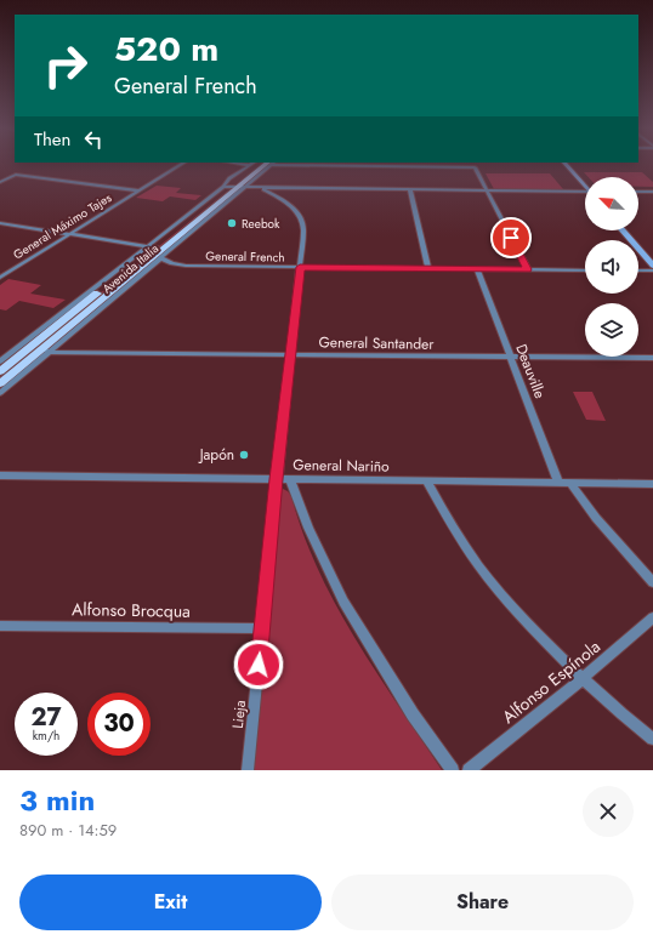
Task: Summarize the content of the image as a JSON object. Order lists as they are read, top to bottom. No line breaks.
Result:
{"streets":{"main road":["Avenida Italia"],"street":["General Máximo Tajes","General French","General Santander","Deauville","General Nariño","Alfonso Brocqua","Alfonso Espínola","Lieja"]},"crossings":[["General French","Avenida Italia"],["General French","Deauville"],["General French","Lieja"],["Avenida Italia","General Santander"],["General Santander","Deauville"],["General Santander","Lieja"],["Deauville","General Nariño"],["General Nariño","Lieja"],["Alfonso Brocqua","Lieja"]],"places":["Reebok","Japón"],"north":"top left","page":{"turn":["520 m","General French"],"then":"Then","speed":"27 km/h","limit":"30","heading":["3 min","890 m · 14:59"],"buttons":["Exit","Share"]}}
